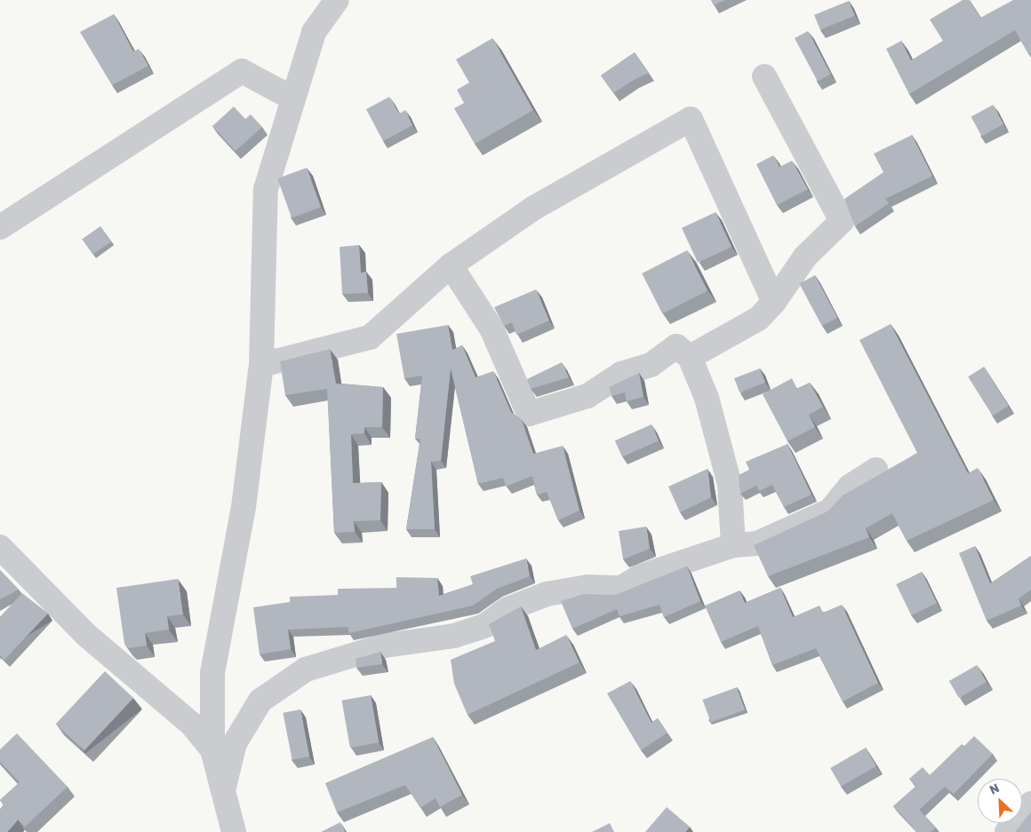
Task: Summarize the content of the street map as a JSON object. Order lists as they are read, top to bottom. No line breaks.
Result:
{"north":"top left"}
